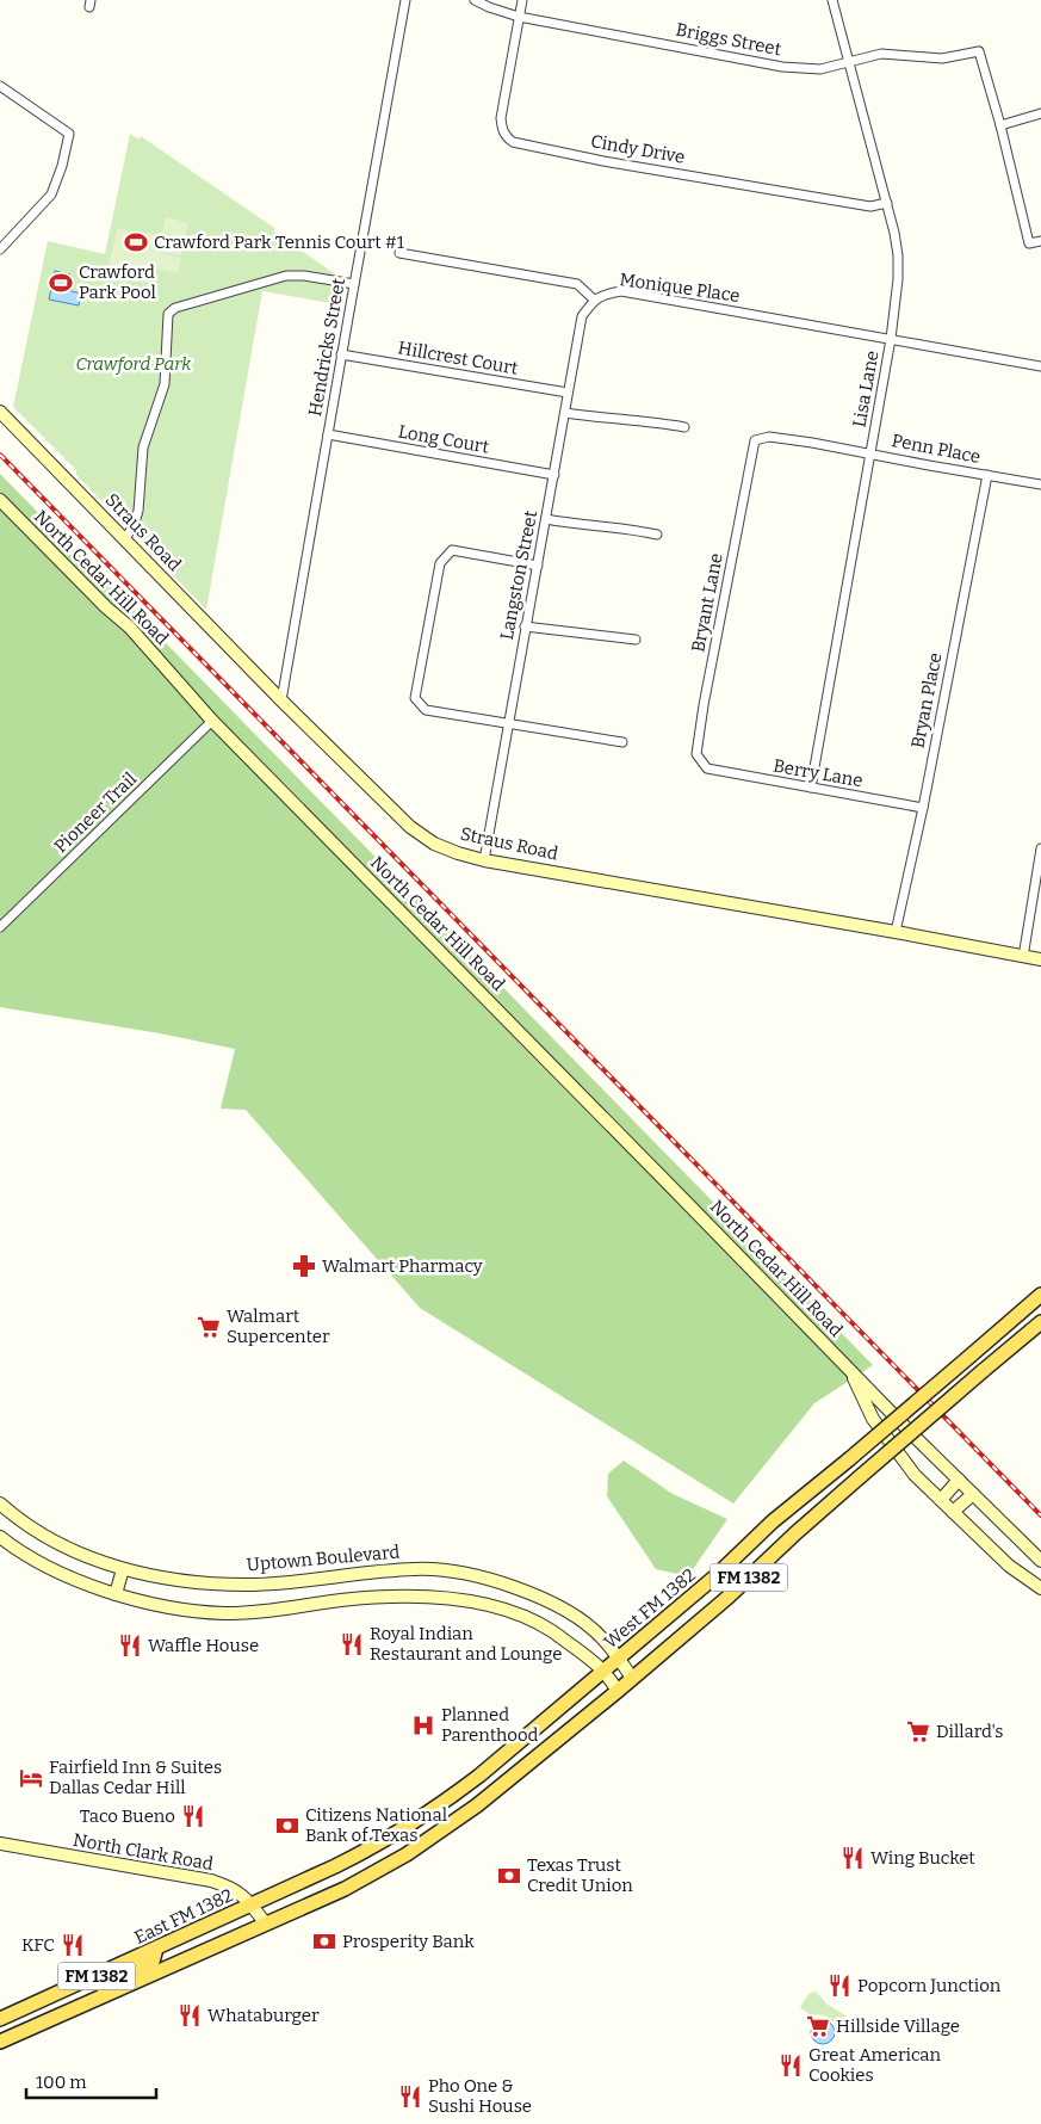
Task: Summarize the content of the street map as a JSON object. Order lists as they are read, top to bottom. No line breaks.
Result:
{"streets":{"main road":["FM 1382","West FM 1382","East FM 1382"],"street":["Briggs Street","Cindy Drive","Monique Place","Hendricks Street","Hillcrest Court","Lisa Lane","Long Court","Penn Place","Straus Road","Langston Street","North Cedar Hill Road","Bryant Lane","Bryan Place","Berry Lane","Pioneer Trail","Uptown Boulevard","North Clark Road"]},"crossings":[["Briggs Street","Cindy Drive"],["Briggs Street","Lisa Lane"],["Cindy Drive","Lisa Lane"],["Monique Place","Lisa Lane"],["Monique Place","Langston Street"],["Hendricks Street","Hillcrest Court"],["Hendricks Street","Long Court"],["Hendricks Street","Straus Road"],["Hillcrest Court","Langston Street"],["Lisa Lane","Penn Place"],["Lisa Lane","Berry Lane"],["Long Court","Langston Street"],["Penn Place","Bryant Lane"],["Penn Place","Bryan Place"],["Straus Road","Langston Street"],["Straus Road","Bryan Place"],["North Cedar Hill Road","Pioneer Trail"],["Bryant Lane","Berry Lane"],["Bryan Place","Berry Lane"],["Uptown Boulevard","FM 1382"],["Uptown Boulevard","West FM 1382"],["FM 1382","North Clark Road"],["West FM 1382","North Clark Road"],["West FM 1382","East FM 1382"],["North Clark Road","East FM 1382"]],"parks":["Crawford Park"],"places":{"sports":["Crawford Park Tennis Court #1","Crawford Park Pool"],"pharmacy":["Walmart Pharmacy"],"supermarket":["Walmart Supercenter","Dillard's","Hillside Village"],"restaurant":["Royal Indian Restaurant and Lounge","Waffle House","Taco Bueno","Wing Bucket","KFC","Popcorn Junction","Whataburger","Great American Cookies","Pho One & Sushi House"],"hospital":["Planned Parenthood"],"hotel":["Fairfield Inn & Suites Dallas Cedar Hill"],"bank":["Citizens National Bank of Texas","Texas Trust Credit Union","Prosperity Bank"]},"scale_bar":"100 m"}
